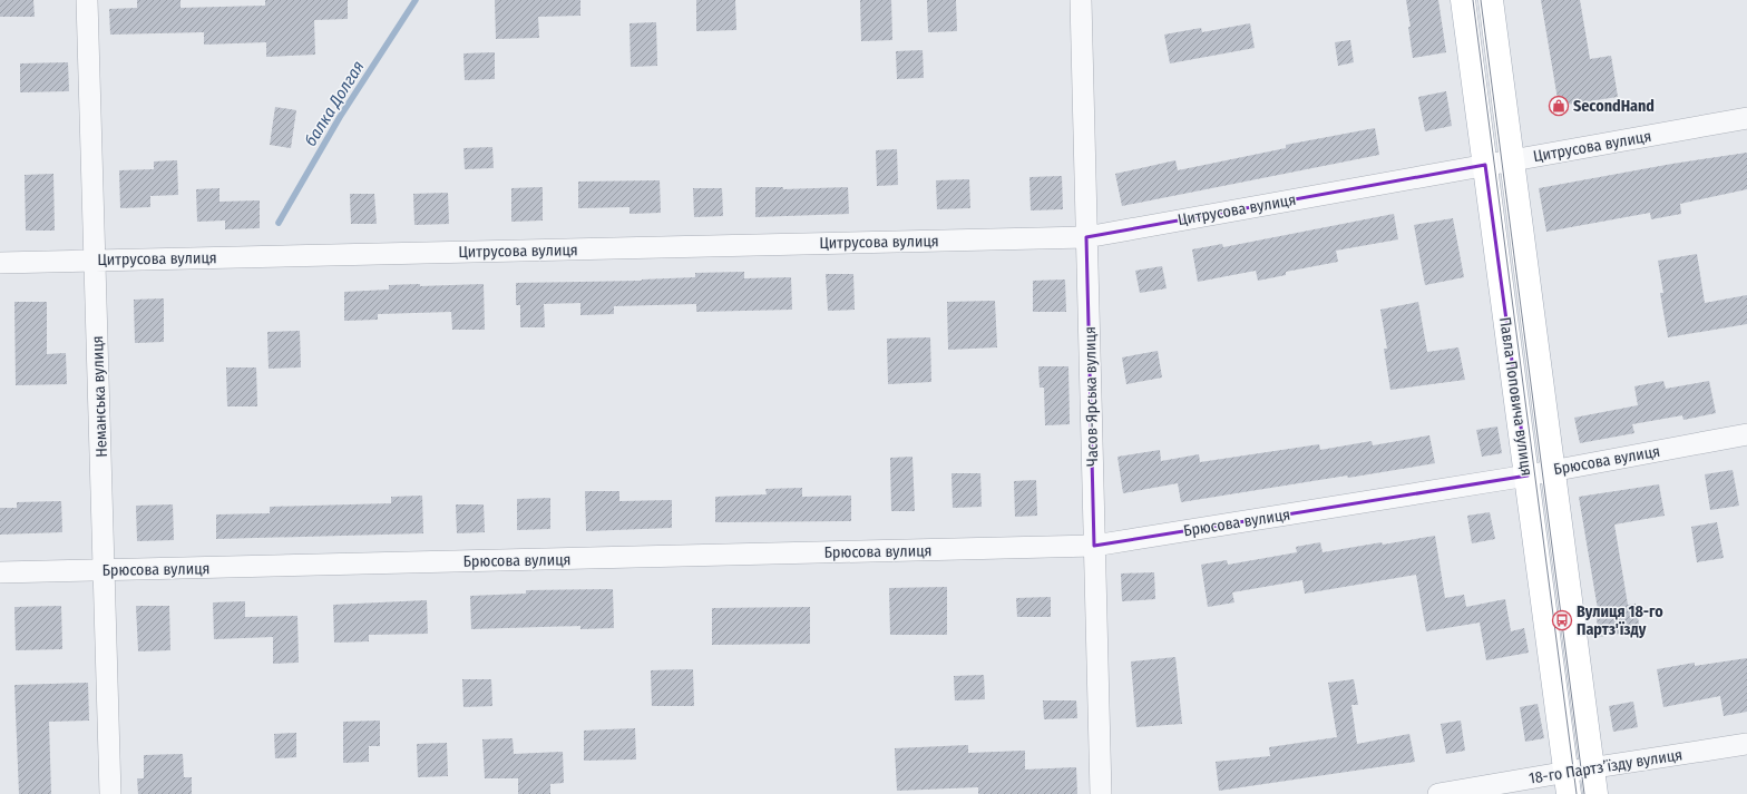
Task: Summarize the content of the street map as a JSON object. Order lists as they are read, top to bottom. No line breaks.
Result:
{"streets":{"main road":["Павла Поповича вулиця"],"street":["Цитрусова вулиця","Неманська вулиця","Часов-Ярська вулиця","Брюсова вулиця","18-го Партз’їзду вулиця"]},"crossings":[["Цитрусова вулиця","Неманська вулиця"],["Цитрусова вулиця","Часов-Ярська вулиця"],["Цитрусова вулиця","Павла Поповича вулиця"],["Неманська вулиця","Брюсова вулиця"],["Часов-Ярська вулиця","Брюсова вулиця"],["Павла Поповича вулиця","Брюсова вулиця"],["Павла Поповича вулиця","18-го Партз’їзду вулиця"]],"water":["балка Долгая"],"places":{"shop":["SecondHand"],"bus stop":["Вулиця 18-го Партз'їзду"]}}
